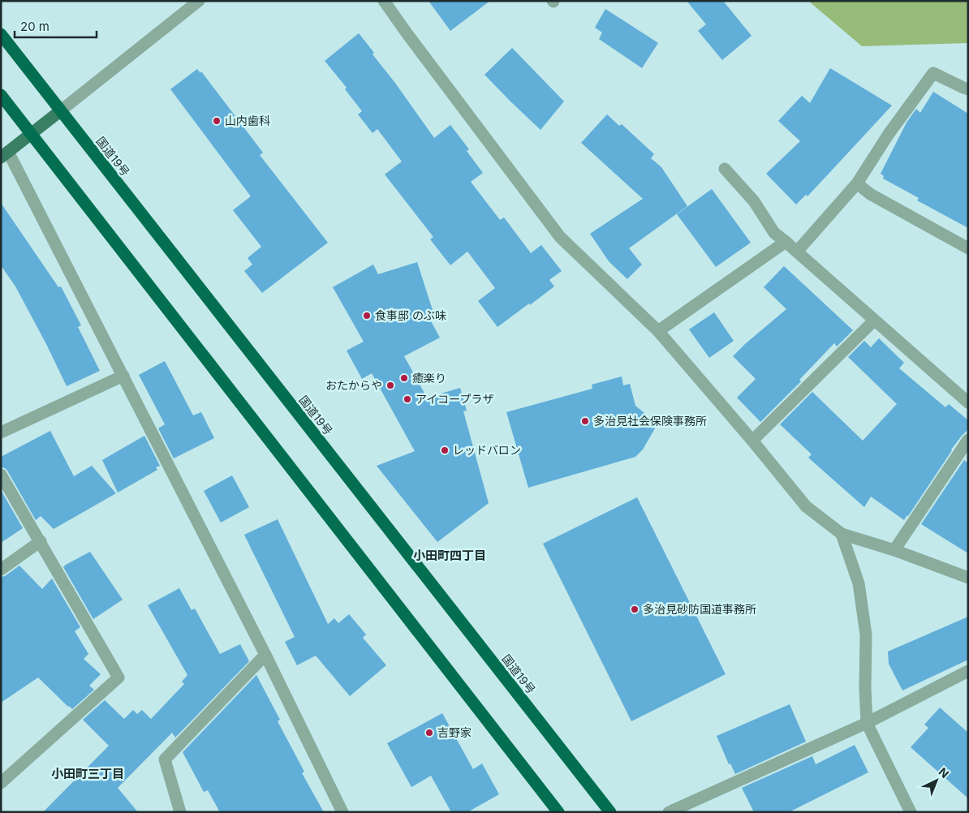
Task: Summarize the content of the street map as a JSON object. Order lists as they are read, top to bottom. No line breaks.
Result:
{"streets":{"highway":["国道19号"]},"districts":["小田町四丁目","小田町三丁目"],"places":["山内歯科","食事邸 のぶ味","癒楽り","おたからや","アイコープラザ","多治見社会保険事務所","レッドバロン","多治見砂防国道事務所","吉野家"],"scale_bar":"20 m","north":"top right"}
